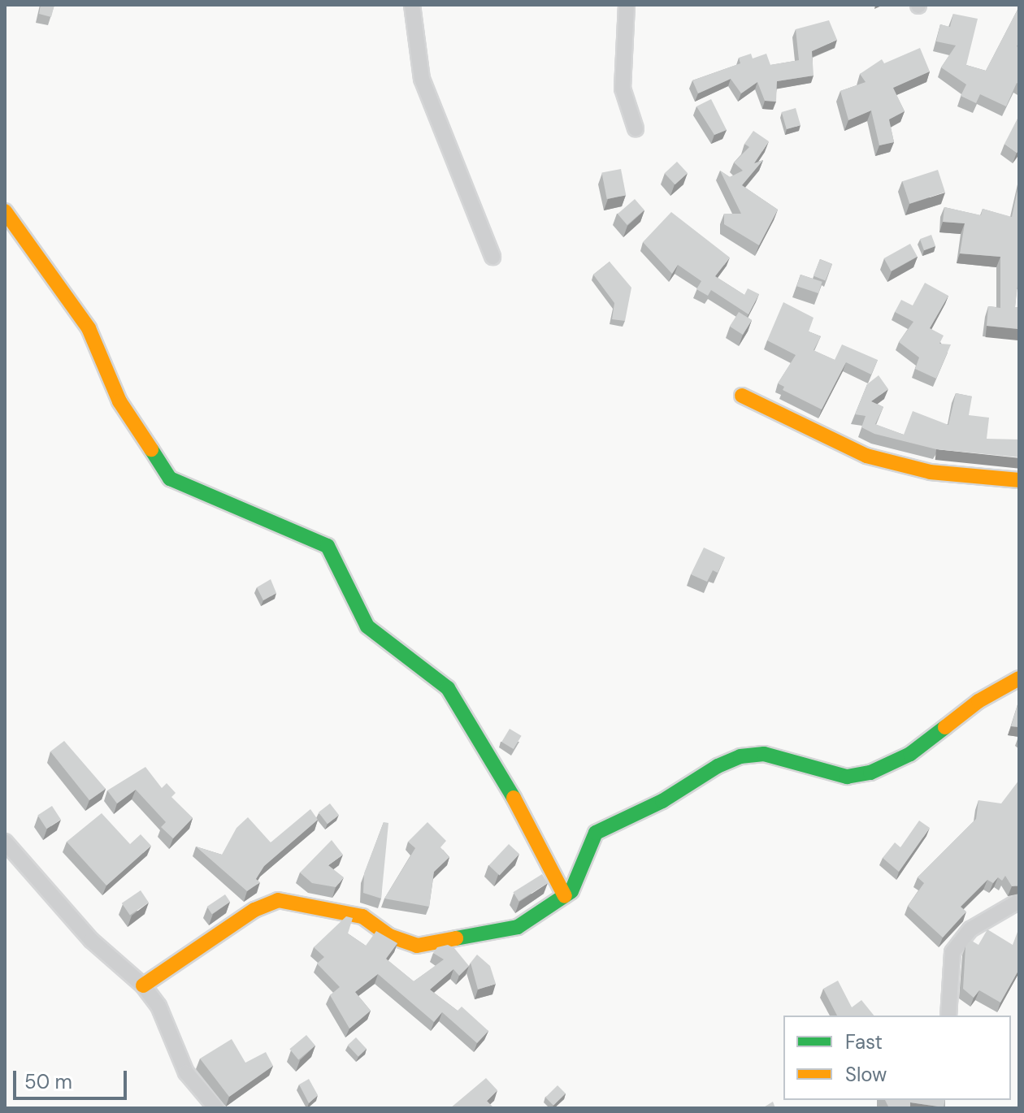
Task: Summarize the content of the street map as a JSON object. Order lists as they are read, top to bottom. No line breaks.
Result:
{"legend":["Fast","Slow"],"scale_bar":"50 m"}
